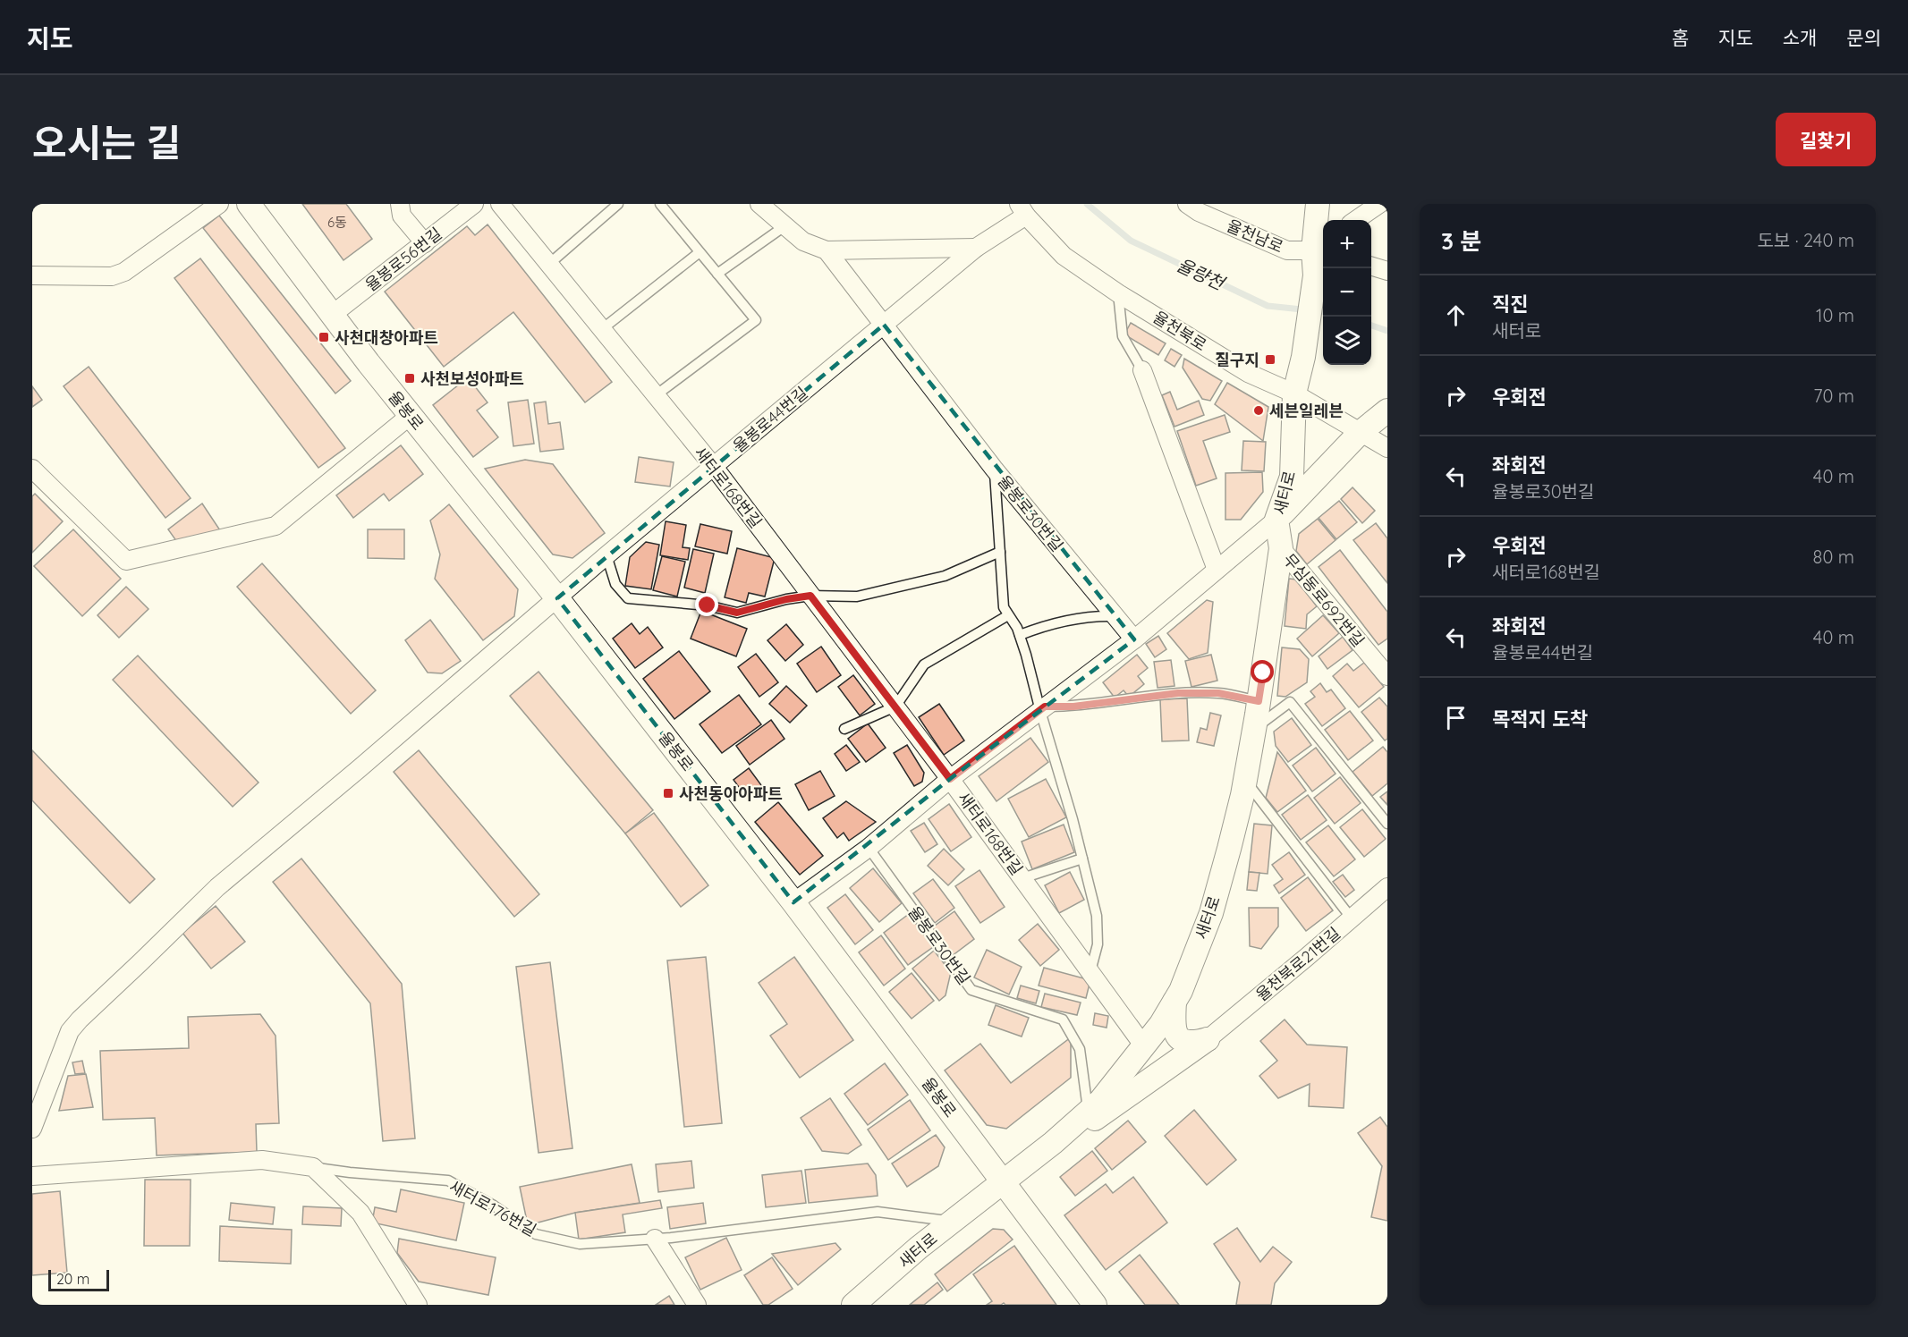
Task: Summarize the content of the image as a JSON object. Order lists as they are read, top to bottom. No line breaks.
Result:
{"streets":{"street":["율천남로","율봉로56번길","율천북로","율봉로","율봉로44번길","새터로168번길","새터로","율봉로30번길","무심동로692번길","율천북로21번길","새터로176번길"]},"crossings":[["율천남로","새터로"],["율봉로56번길","율봉로"],["율천북로","율봉로44번길"],["율천북로","새터로"],["율봉로","율봉로44번길"],["율봉로","새터로"],["율봉로44번길","새터로168번길"],["새터로168번길","새터로"],["새터로168번길","율봉로30번길"],["새터로","율봉로30번길"],["새터로","무심동로692번길"],["새터로","새터로176번길"]],"water":["율량천"],"places":{"transit":["사천대창아파트","질구지","사천보성아파트","사천동아아파트"],"other":["세븐일레븐"]},"house_numbers":["6동"],"scale_bar":"20 m","page":{"header":"지도","nav":["홈","지도","소개","문의"],"title":"오시는 길","buttons":"길찾기","heading":["3 분","도보 · 240 m"],"map_buttons":["+","−"],"list":[["직진","새터로","10 m"],["우회전","70 m"],["좌회전","율봉로30번길","40 m"],["우회전","새터로168번길","80 m"],["좌회전","율봉로44번길","40 m"],"목적지 도착"],"scale":"20 m"}}
